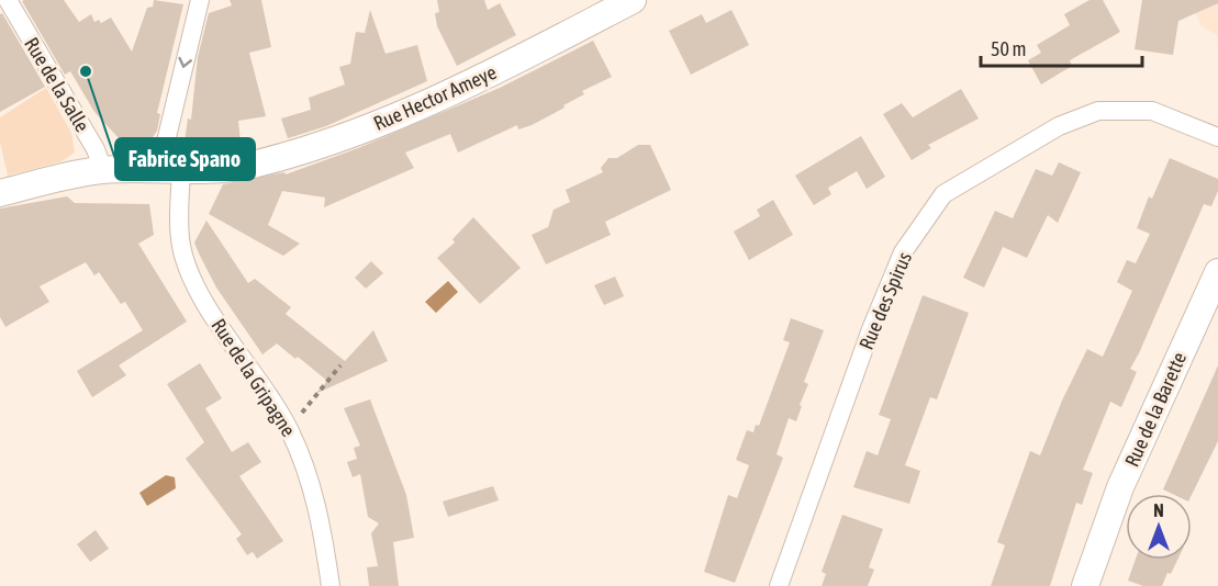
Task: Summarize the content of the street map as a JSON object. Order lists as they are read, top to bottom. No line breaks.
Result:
{"streets":{"street":["Rue de la Salle","Rue Hector Ameye","Rue des Spirus","Rue de la Gripagne","Rue de la Barette"]},"crossings":[["Rue de la Salle","Rue Hector Ameye"],["Rue Hector Ameye","Rue de la Gripagne"]],"places":["Fabrice Spano"],"scale_bar":"50 m","north":"top"}
